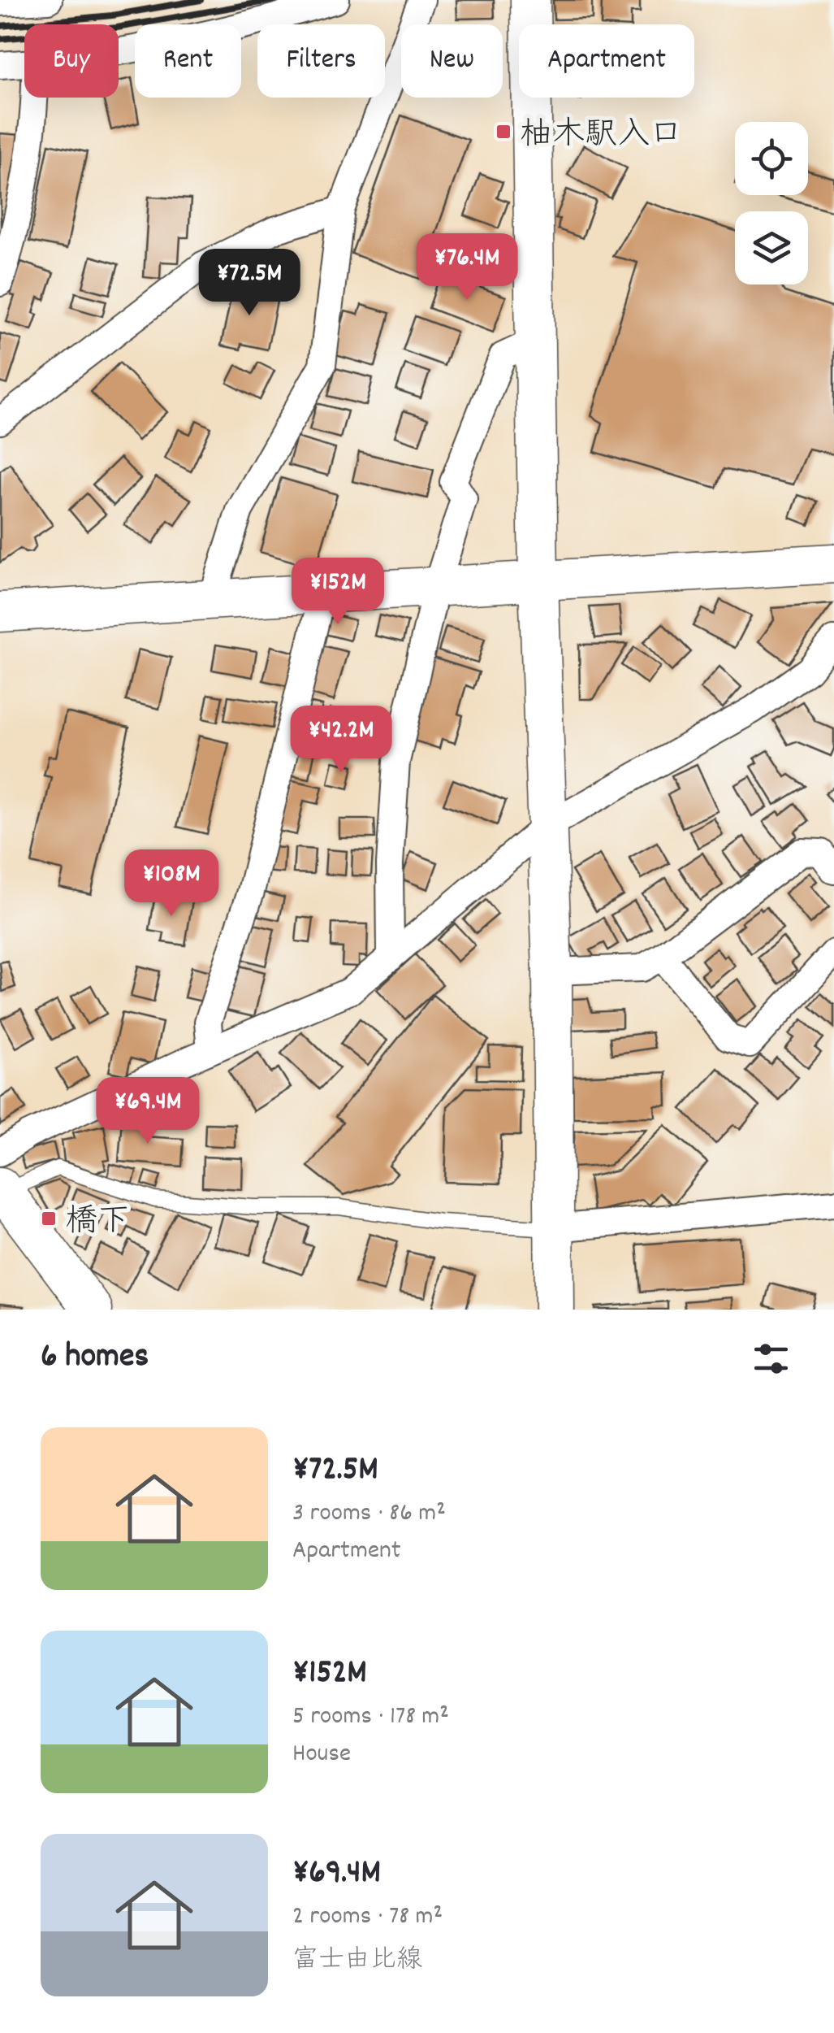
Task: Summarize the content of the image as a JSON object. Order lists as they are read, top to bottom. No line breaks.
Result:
{"places":{"transit":["柚木駅入口","橋下"]},"page":{"chip":["Buy","Rent","Filters","New","Apartment"],"price":["¥76.4M","¥72.5M","¥152M","¥42.2M","¥108M","¥69.4M"],"heading":"6 homes","list":[{"name":"¥72.5M","note":"3 rooms · 86 m² · Apartment"},{"name":"¥152M","note":"5 rooms · 178 m² · House"},{"name":"¥69.4M","note":"2 rooms · 78 m² · 富士由比線"}]}}
